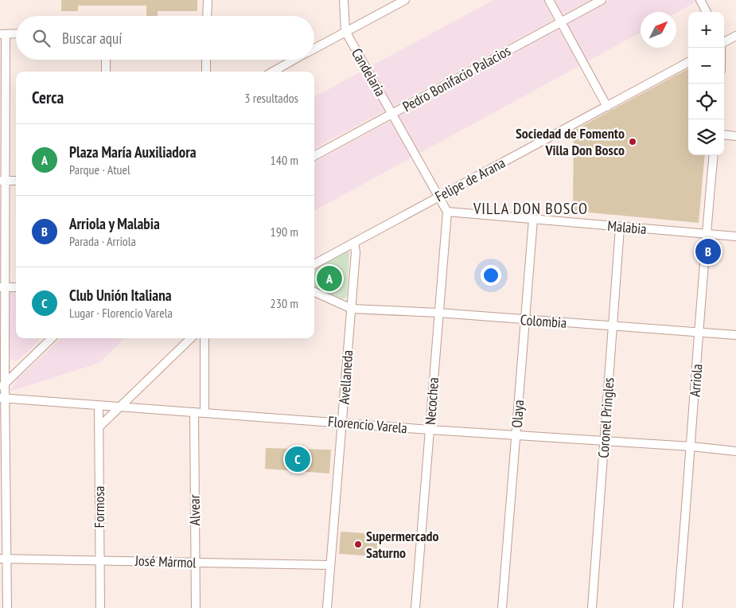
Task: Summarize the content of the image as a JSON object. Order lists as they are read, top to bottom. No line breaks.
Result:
{"streets":{"street":["Candelaria","Pedro Bonifacio Palacios","Felipe de Arana","Malabia","Colombia","Avellaneda","Arriola","Necochea","Olaya","Coronel Pringles","Florencio Varela","Formosa","Alvear","José Mármol"]},"crossings":[["Candelaria","Pedro Bonifacio Palacios"],["Candelaria","Felipe de Arana"],["Felipe de Arana","Avellaneda"],["Malabia","Arriola"],["Malabia","Necochea"],["Malabia","Olaya"],["Malabia","Coronel Pringles"],["Colombia","Avellaneda"],["Colombia","Arriola"],["Colombia","Necochea"],["Colombia","Olaya"],["Colombia","Coronel Pringles"],["Avellaneda","Florencio Varela"],["Avellaneda","José Mármol"],["Arriola","Florencio Varela"],["Necochea","Florencio Varela"],["Olaya","Florencio Varela"],["Coronel Pringles","Florencio Varela"],["Florencio Varela","Formosa"],["Florencio Varela","Alvear"],["Formosa","José Mármol"],["Alvear","José Mármol"]],"districts":["VILLA DON BOSCO"],"places":["Sociedad de Fomento Villa Don Bosco","Supermercado Saturno"],"north":"top right","page":{"map_buttons":["+","−"],"search":"Buscar aquí","heading":["Cerca","3 resultados"],"list":[{"mark":"A","name":"Plaza María Auxiliadora","note":"Parque · Atuel","value":"140 m"},{"mark":"B","name":"Arriola y Malabia","note":"Parada · Arriola","value":"190 m"},{"mark":"C","name":"Club Unión Italiana","note":"Lugar · Florencio Varela","value":"230 m"}],"pins":["B","A","C"]}}
